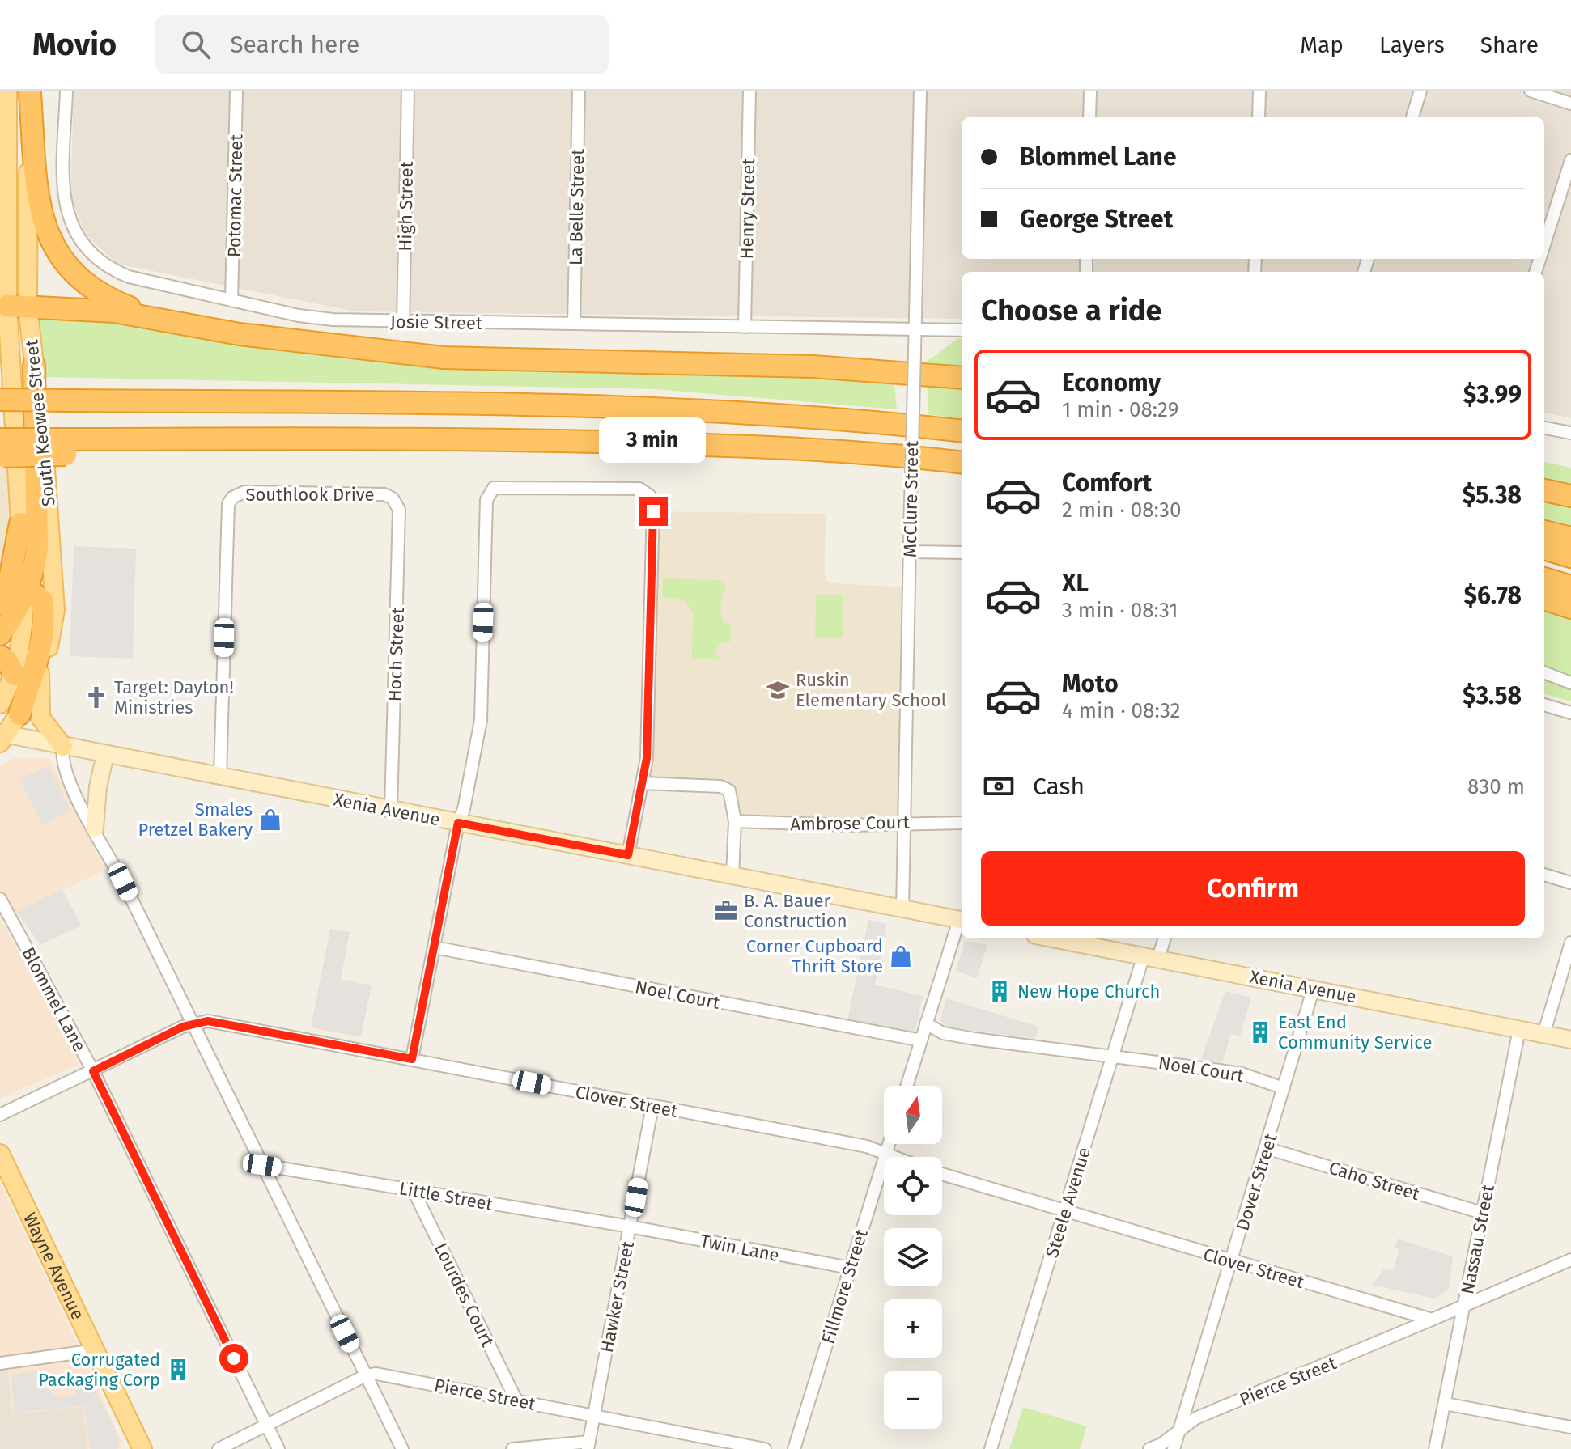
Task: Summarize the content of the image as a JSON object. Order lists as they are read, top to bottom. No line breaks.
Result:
{"streets":{"main road":["South Keowee Street","Wayne Avenue"],"street":["Potomac Street","High Street","La Belle Street","Henry Street","Josie Street","Southlook Drive","McClure Street","Hoch Street","Xenia Avenue","Ambrose Court","Noel Court","Blommel Lane","Clover Street","Caho Street","Dover Street","Little Street","Steele Avenue","Nassau Street","Twin Lane","Fillmore Street","Lourdes Court","Hawker Street","Pierce Street"]},"crossings":[["Potomac Street","Josie Street"],["High Street","Josie Street"],["La Belle Street","Josie Street"],["Henry Street","Josie Street"],["Josie Street","McClure Street"],["South Keowee Street","Xenia Avenue"],["Southlook Drive","Hoch Street"],["Southlook Drive","Xenia Avenue"],["McClure Street","Xenia Avenue"],["McClure Street","Ambrose Court"],["Hoch Street","Xenia Avenue"],["Xenia Avenue","Dover Street"],["Xenia Avenue","Steele Avenue"],["Xenia Avenue","Nassau Street"],["Noel Court","Dover Street"],["Noel Court","Steele Avenue"],["Blommel Lane","Clover Street"],["Clover Street","Dover Street"],["Clover Street","Steele Avenue"],["Clover Street","Fillmore Street"],["Clover Street","Hawker Street"],["Clover Street","Pierce Street"],["Caho Street","Dover Street"],["Caho Street","Nassau Street"],["Dover Street","Pierce Street"],["Little Street","Twin Lane"],["Little Street","Lourdes Court"],["Little Street","Hawker Street"],["Twin Lane","Fillmore Street"],["Twin Lane","Hawker Street"],["Lourdes Court","Pierce Street"],["Hawker Street","Pierce Street"]],"places":{"school or university":["Ruskin Elementary School"],"church":["Target: Dayton! Ministries"],"shop":["Smales Pretzel Bakery","Corner Cupboard Thrift Store"],"office":["B. A. Bauer Construction"],"building":["New Hope Church","East End Community Service","Corrugated Packaging Corp"]},"north":"top","page":{"header":"Movio","search":"Search here","nav":["Map","Layers","Share"],"banner":["Blommel Lane","George Street"],"heading":"Choose a ride","list":[{"name":"Economy","note":"1 min · 08:29","value":"$3.99"},{"name":"Comfort","note":"2 min · 08:30","value":"$5.38"},{"name":"XL","note":"3 min · 08:31","value":"$6.78"},{"name":"Moto","note":"4 min · 08:32","value":"$3.58"}],"bubble":"3 min","pay":["Cash","830 m"],"buttons":"Confirm","map_buttons":["+","−"]}}
